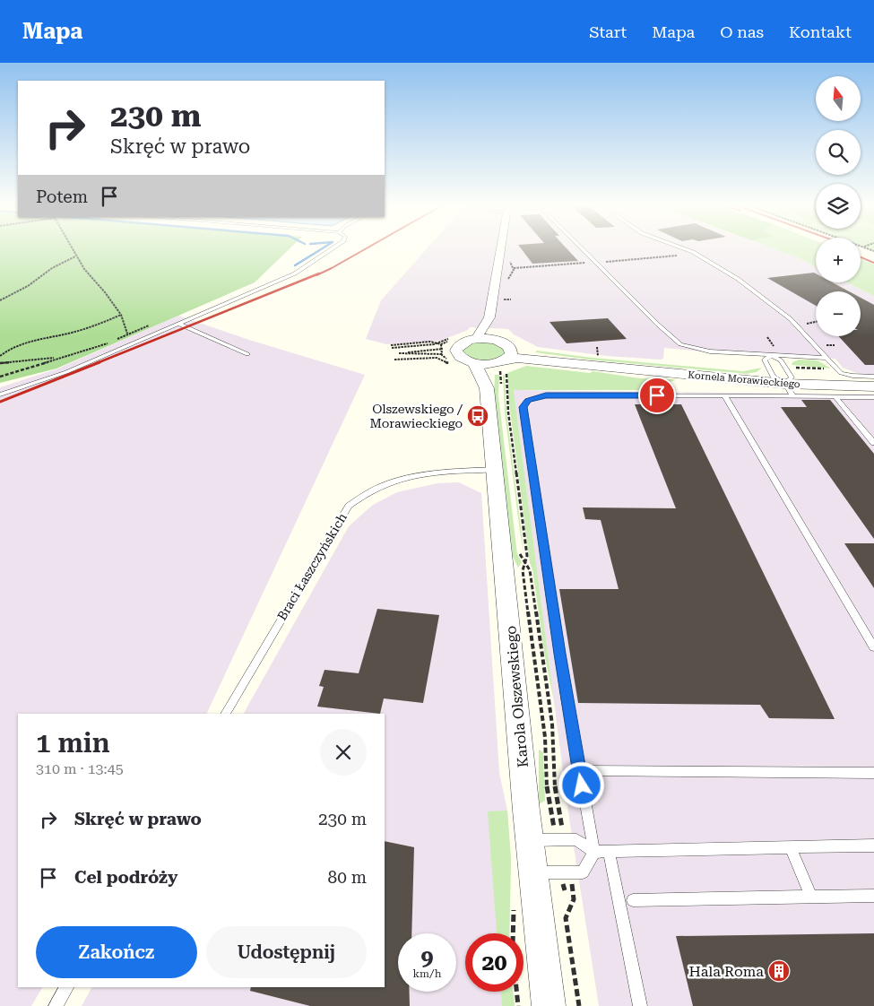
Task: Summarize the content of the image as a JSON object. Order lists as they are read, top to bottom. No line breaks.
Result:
{"streets":{"street":["Kornela Morawieckiego","Karola Olszewskiego"],"lane":["Braci Łaszczyńskich"]},"crossings":[["Kornela Morawieckiego","Karola Olszewskiego"],["Braci Łaszczyńskich","Karola Olszewskiego"]],"places":{"bus stop":["Olszewskiego / Morawieckiego"],"building":["Hala Roma"]},"north":"top","page":{"header":"Mapa","nav":["Start","Mapa","O nas","Kontakt"],"map_buttons":["+","−"],"turn":["230 m","Skręć w prawo"],"then":"Potem","heading":["1 min","310 m · 13:45"],"list":[{"name":"Skręć w prawo","value":"230 m"},{"name":"Cel podróży","value":"80 m"}],"buttons":["Zakończ","Udostępnij"],"speed":"9 km/h","limit":"20"}}
